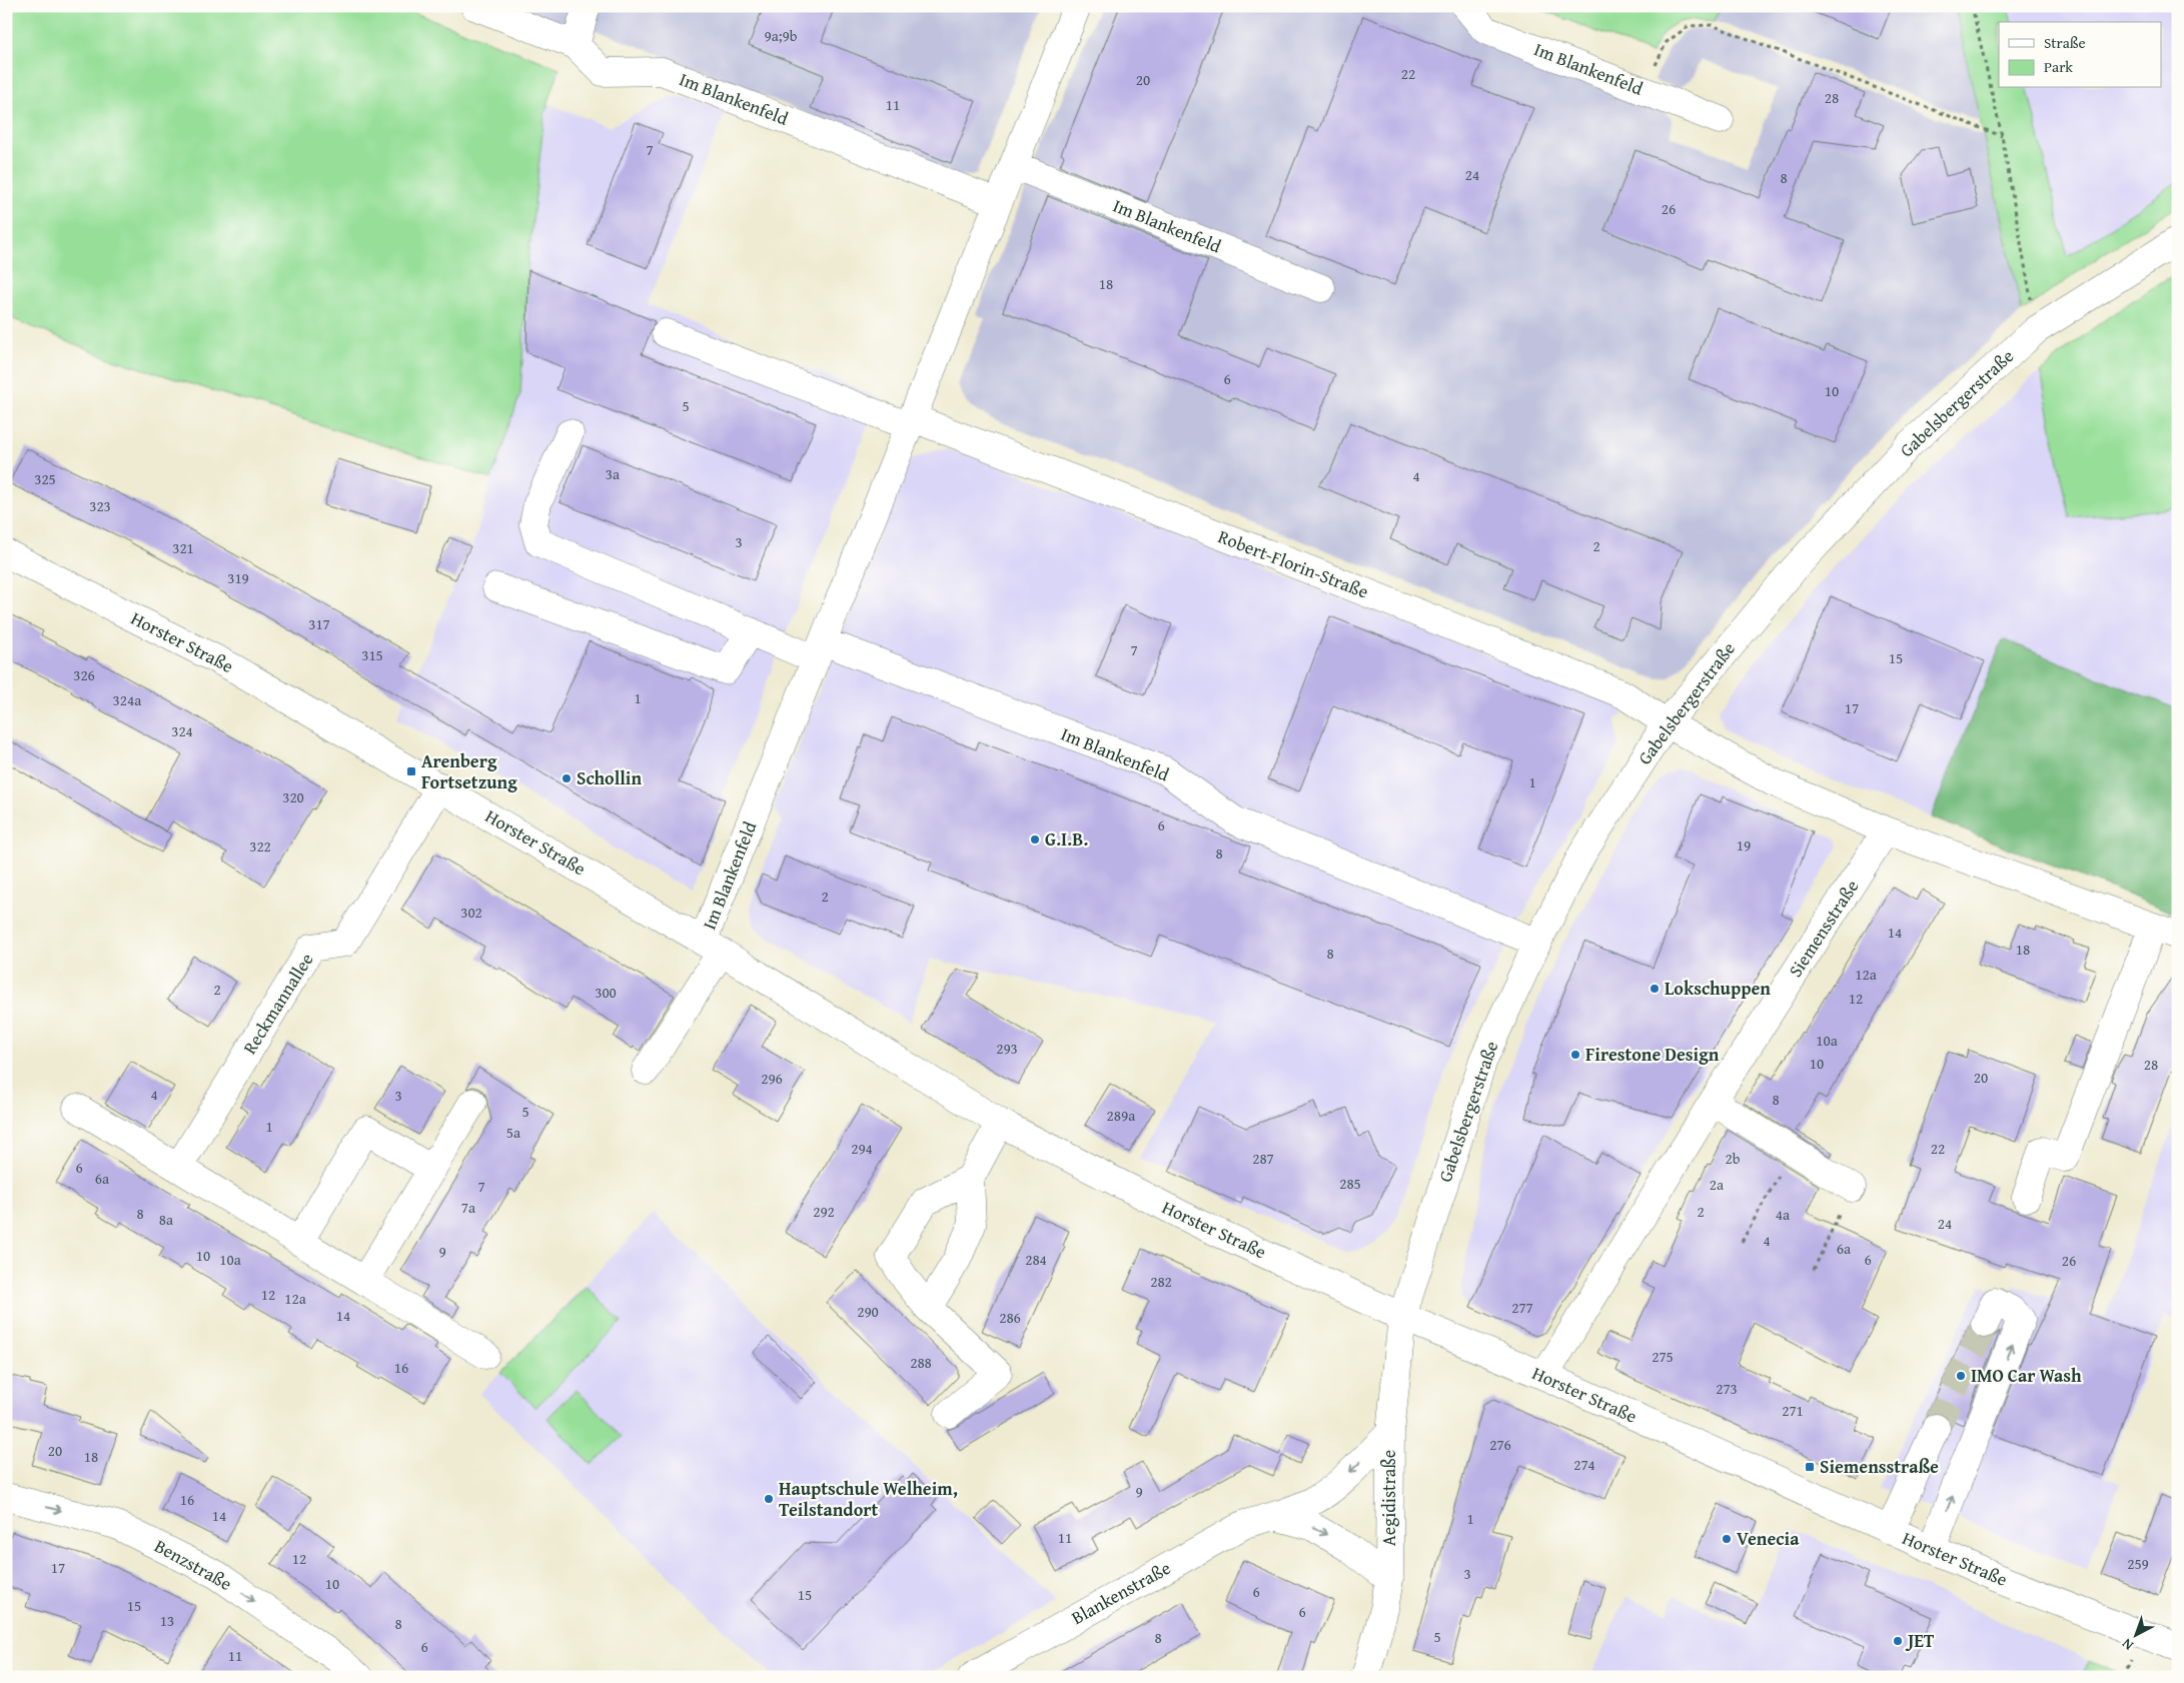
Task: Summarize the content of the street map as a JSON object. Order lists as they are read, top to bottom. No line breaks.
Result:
{"streets":{"street":["Im Blankenfeld","Gabelsbergerstraße","Robert-Florin-Straße","Horster Straße","Siemensstraße","Reckmannallee","Aegidistraße","Benzstraße","Blankenstraße"]},"crossings":[["Im Blankenfeld","Gabelsbergerstraße"],["Im Blankenfeld","Robert-Florin-Straße"],["Im Blankenfeld","Horster Straße"],["Gabelsbergerstraße","Robert-Florin-Straße"],["Gabelsbergerstraße","Horster Straße"],["Gabelsbergerstraße","Aegidistraße"],["Horster Straße","Siemensstraße"],["Horster Straße","Reckmannallee"],["Horster Straße","Aegidistraße"],["Aegidistraße","Blankenstraße"]],"one_way":["Benzstraße"],"places":{"transit":["Arenberg Fortsetzung","Siemensstraße"],"other":["Schollin","G.I.B.","Lokschuppen","Firestone Design","IMO Car Wash","Hauptschule Welheim, Teilstandort","Venecia","JET"]},"house_numbers":["9a;9b","22","20","28","11","7","24","8","26","18","6","10","5","3a","4","325","323","3","2","321","319","317","7","315","15","326","1","324a","17","324","1","320","6","19","322","8","2","302","14","18","8","12a","2","300","12","10a","293","10","28","20","296","4","3","8","5","289a","1","5a","294","22","287","2b","6","6a","285","2a","7","7a","292","2","8","4a","8a","24","4","6a","9","10","10a","284","6","26","282","12","12a","277","290","14","286","275","288","16","273","271","276","20","18","274","9","16","14","1","11","12","259","17","3","10","6","15","15","6","13","8","5","8","6","11"],"legend":["Straße","Park"],"north":"bottom left"}
